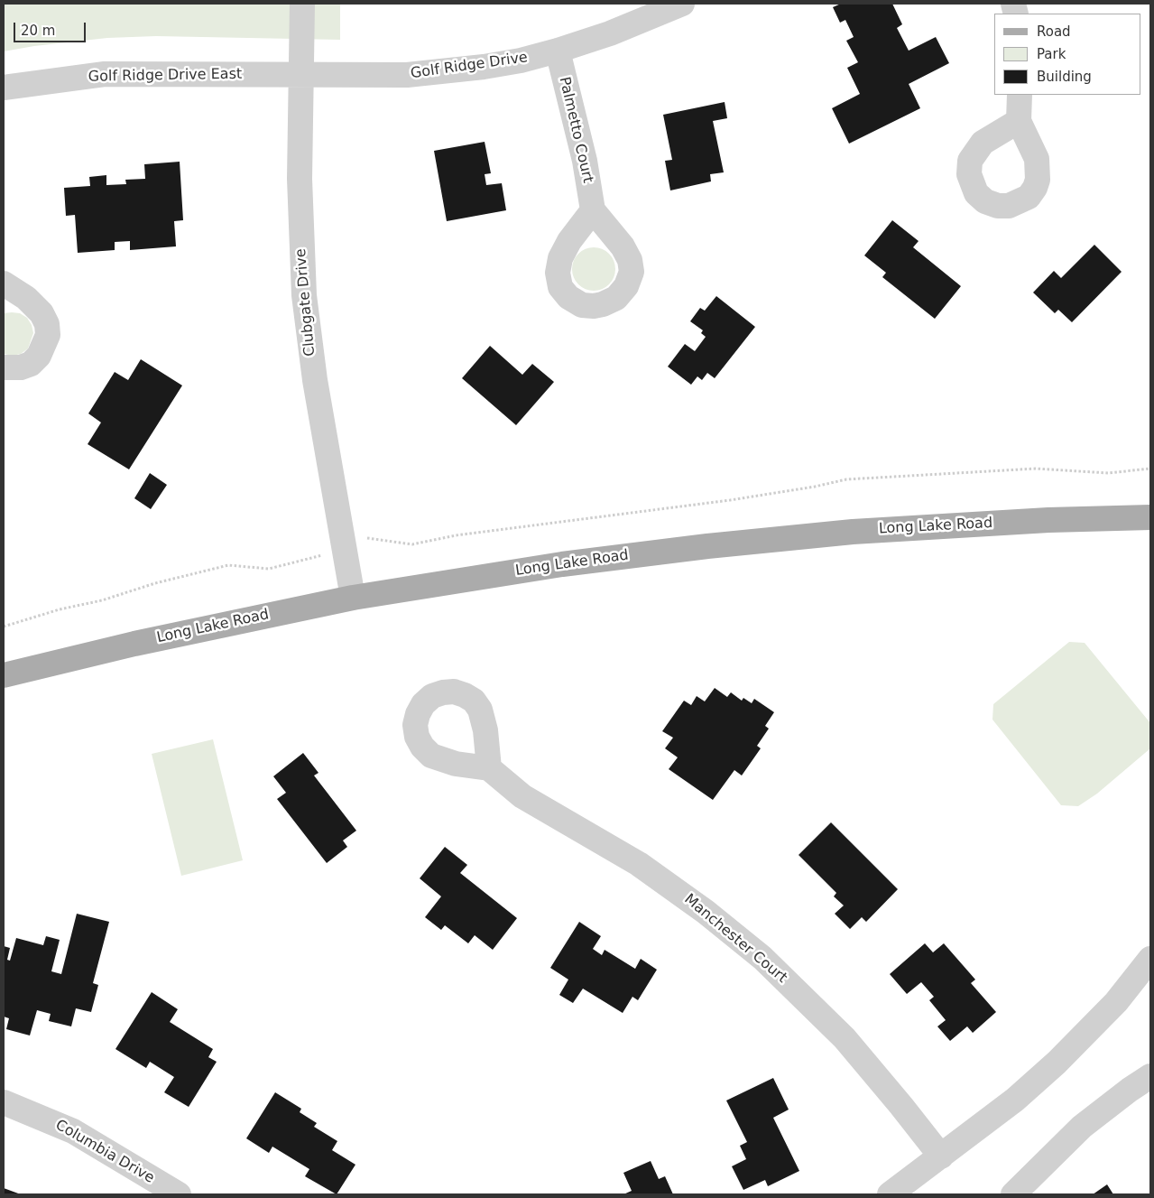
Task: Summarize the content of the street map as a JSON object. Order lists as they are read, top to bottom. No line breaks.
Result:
{"streets":{"main road":["Long Lake Road"],"street":["Golf Ridge Drive","Golf Ridge Drive East","Palmetto Court","Clubgate Drive","Manchester Court","Columbia Drive"]},"crossings":[["Golf Ridge Drive","Golf Ridge Drive East"],["Golf Ridge Drive","Palmetto Court"],["Golf Ridge Drive","Clubgate Drive"],["Golf Ridge Drive East","Clubgate Drive"],["Clubgate Drive","Long Lake Road"]],"legend":["Road","Park","Building"],"scale_bar":"20 m"}
